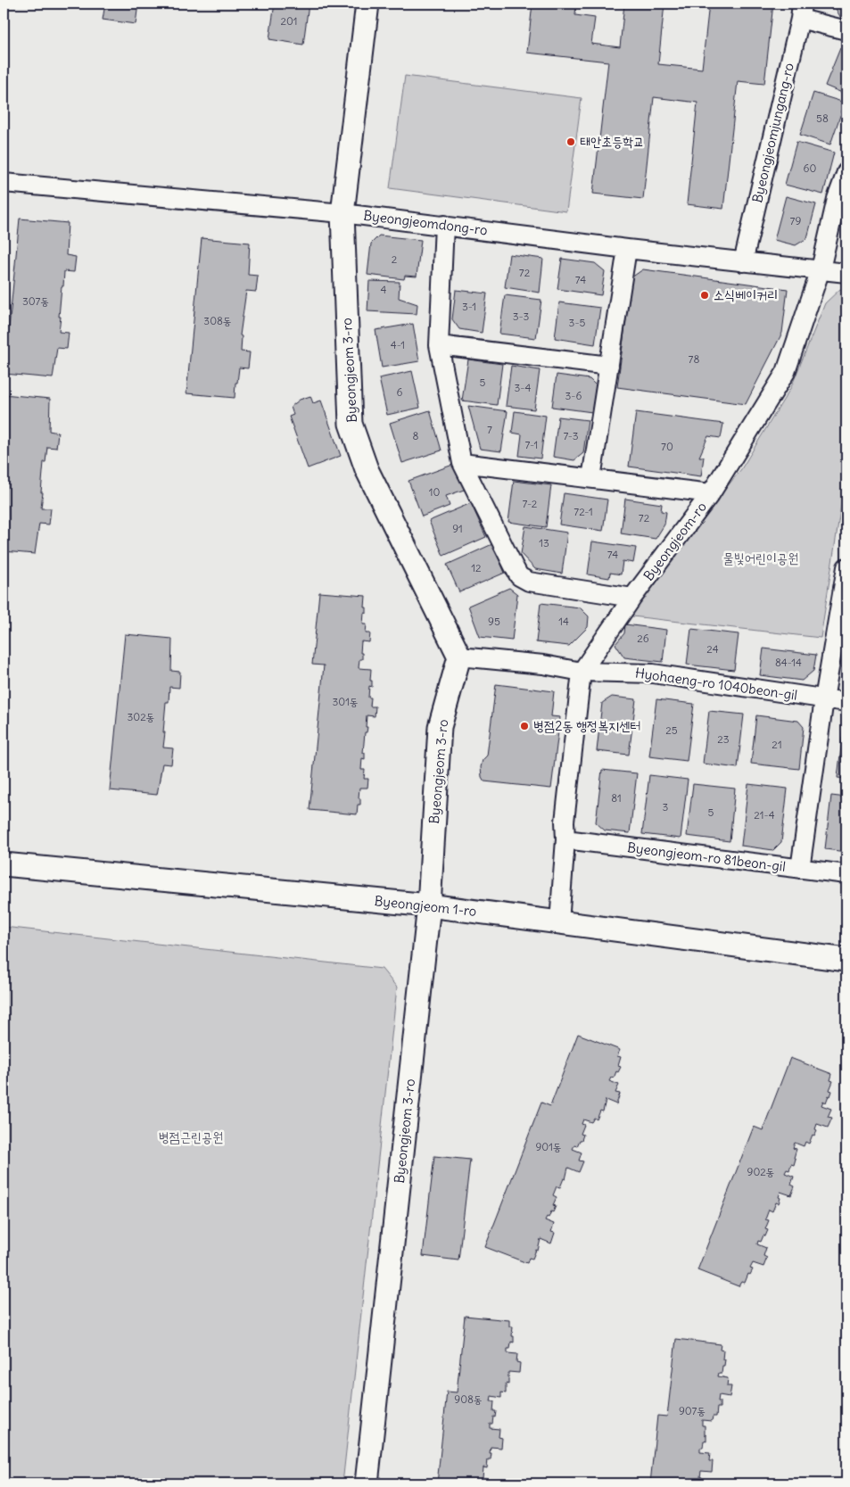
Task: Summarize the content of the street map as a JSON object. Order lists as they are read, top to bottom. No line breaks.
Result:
{"streets":{"street":["Byeongjeomjungang-ro","Byeongjeomdong-ro","Byeongjeom 3-ro","Byeongjeom-ro","Hyohaeng-ro 1040beon-gil","Byeongjeom-ro 81beon-gil","Byeongjeom 1-ro"]},"crossings":[["Byeongjeomjungang-ro","Byeongjeomdong-ro"],["Byeongjeomdong-ro","Byeongjeom 3-ro"],["Byeongjeomdong-ro","Byeongjeom-ro"],["Byeongjeom 3-ro","Hyohaeng-ro 1040beon-gil"],["Byeongjeom 3-ro","Byeongjeom 1-ro"],["Byeongjeom-ro","Hyohaeng-ro 1040beon-gil"],["Byeongjeom-ro","Byeongjeom-ro 81beon-gil"],["Byeongjeom-ro","Byeongjeom 1-ro"]],"parks":["물빛어린이공원","병점근린공원"],"places":["태안초등학교","소식베이커리","병점2동 행정복지센터"],"house_numbers":["201","58","60","79","2","72","74","4","307동","3-1","3-3","308동","3-5","4-1","78","5","3-4","6","3-6","7","8","7-3","7-1","70","10","7-2","72-1","72","91","13","74","12","95","14","26","24","84-14","301동","302동","25","23","21","81","3","5","21-4","901동","902동","908동","907동"]}
